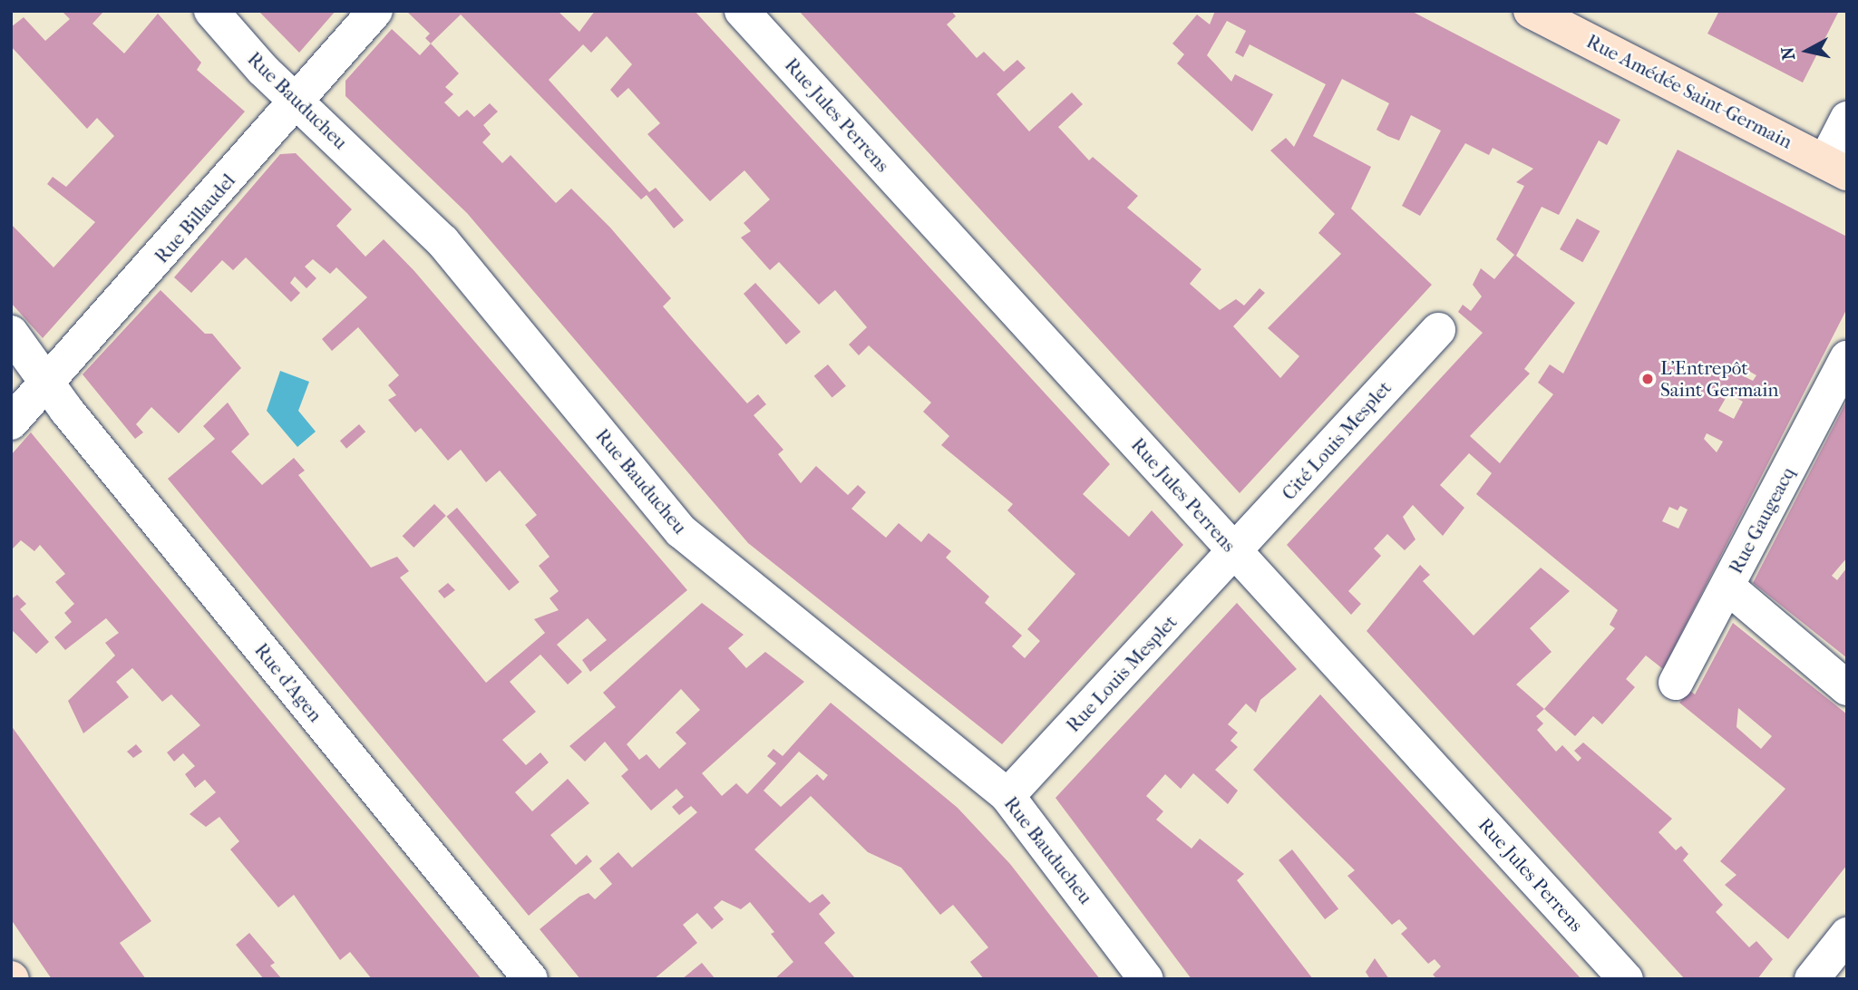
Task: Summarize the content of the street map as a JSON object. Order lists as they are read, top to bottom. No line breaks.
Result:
{"streets":{"street":["Rue Amédée Saint-Germain","Rue Bauducheu","Rue Jules Perrens","Rue Billaudel","Cité Louis Mesplet","Rue Gaugeacq","Rue Louis Mesplet","Rue d'Agen"]},"crossings":[["Rue Bauducheu","Rue Billaudel"],["Rue Bauducheu","Rue Louis Mesplet"],["Rue Jules Perrens","Cité Louis Mesplet"],["Rue Jules Perrens","Rue Louis Mesplet"],["Rue Billaudel","Rue d'Agen"],["Cité Louis Mesplet","Rue Louis Mesplet"]],"places":["L'Entrepôt Saint Germain"],"north":"left"}
